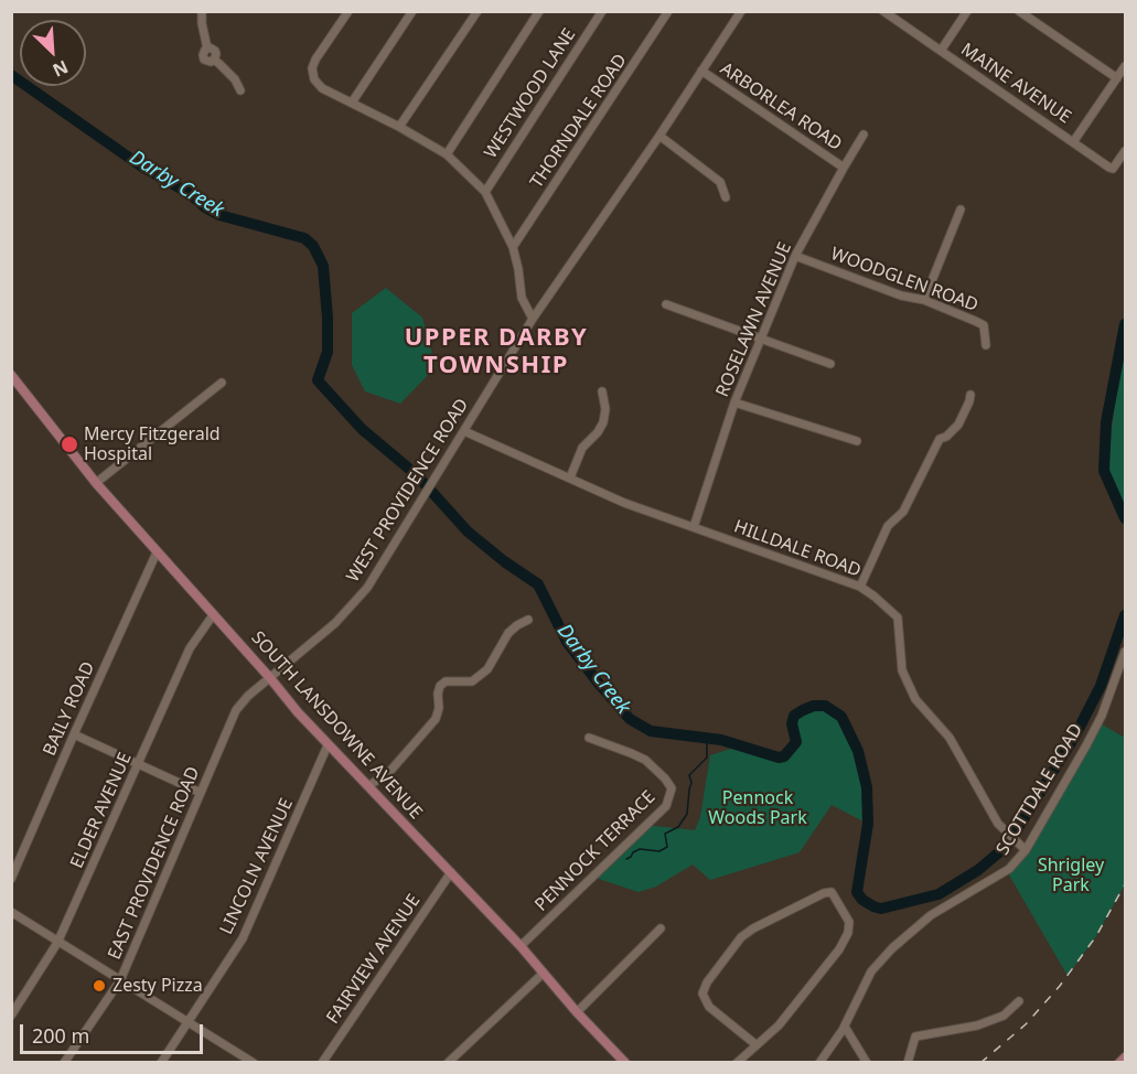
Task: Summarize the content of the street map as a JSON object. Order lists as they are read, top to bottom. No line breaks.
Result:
{"streets":{"main road":["SOUTH LANSDOWNE AVENUE"],"street":["MAINE AVENUE","WESTWOOD LANE","ARBORLEA ROAD","THORNDALE ROAD","WOODGLEN ROAD","ROSELAWN AVENUE","WEST PROVIDENCE ROAD","HILLDALE ROAD","BAILY ROAD","SCOTTDALE ROAD","ELDER AVENUE","PENNOCK TERRACE","EAST PROVIDENCE ROAD","LINCOLN AVENUE","FAIRVIEW AVENUE"]},"crossings":[["ARBORLEA ROAD","ROSELAWN AVENUE"],["WOODGLEN ROAD","ROSELAWN AVENUE"],["ROSELAWN AVENUE","HILLDALE ROAD"],["WEST PROVIDENCE ROAD","HILLDALE ROAD"],["WEST PROVIDENCE ROAD","SOUTH LANSDOWNE AVENUE"],["WEST PROVIDENCE ROAD","EAST PROVIDENCE ROAD"],["HILLDALE ROAD","SCOTTDALE ROAD"],["BAILY ROAD","SOUTH LANSDOWNE AVENUE"],["SOUTH LANSDOWNE AVENUE","ELDER AVENUE"],["SOUTH LANSDOWNE AVENUE","PENNOCK TERRACE"],["SOUTH LANSDOWNE AVENUE","EAST PROVIDENCE ROAD"],["SOUTH LANSDOWNE AVENUE","LINCOLN AVENUE"],["SOUTH LANSDOWNE AVENUE","FAIRVIEW AVENUE"]],"districts":["UPPER DARBY TOWNSHIP"],"water":["Darby Creek"],"parks":["Pennock Woods Park","Shrigley Park"],"places":["Mercy Fitzgerald Hospital","Zesty Pizza"],"scale_bar":"200 m","north":"bottom right"}
